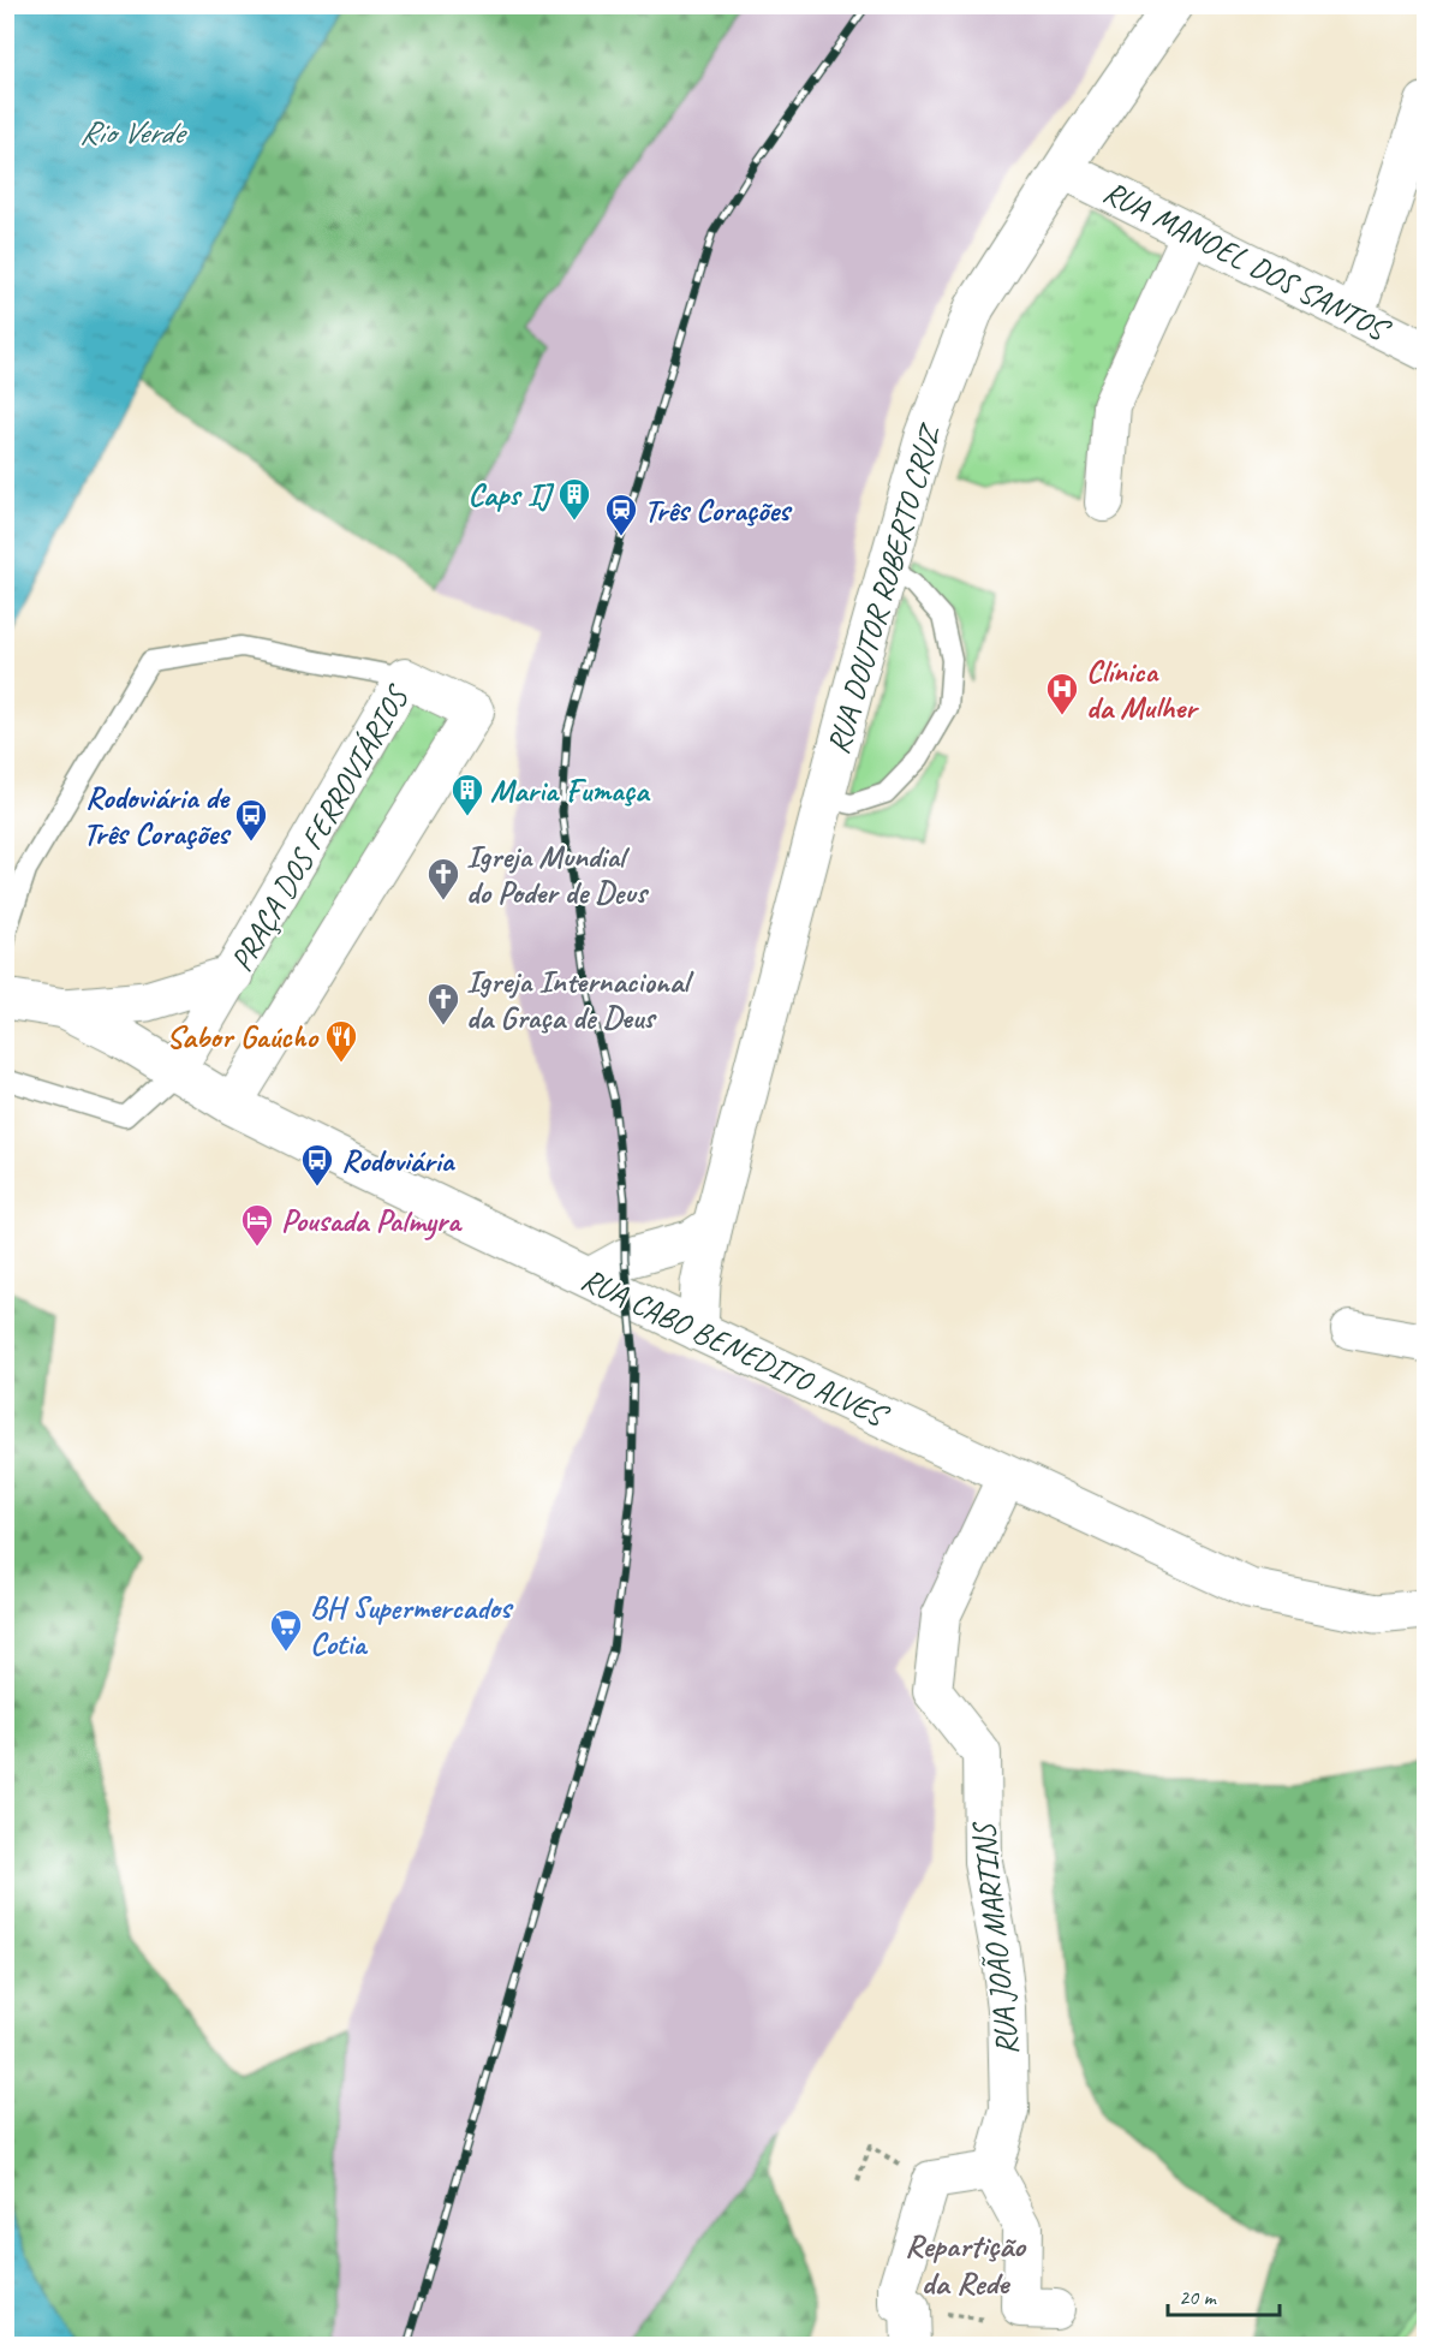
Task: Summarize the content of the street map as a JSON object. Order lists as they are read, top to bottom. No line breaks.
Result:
{"streets":{"main road":["RUA DOUTOR ROBERTO CRUZ","RUA CABO BENEDITO ALVES"],"street":["RUA MANOEL DOS SANTOS","PRAÇA DOS FERROVIÁRIOS","RUA JOÃO MARTINS"]},"crossings":[["RUA MANOEL DOS SANTOS","RUA DOUTOR ROBERTO CRUZ"],["RUA DOUTOR ROBERTO CRUZ","RUA CABO BENEDITO ALVES"],["PRAÇA DOS FERROVIÁRIOS","RUA CABO BENEDITO ALVES"],["RUA CABO BENEDITO ALVES","RUA JOÃO MARTINS"]],"districts":["Repartição da Rede"],"water":["Rio Verde"],"places":{"building":["Caps IJ","Maria Fumaça"],"station":["Três Corações"],"hospital":["Clínica da Mulher"],"bus stop":["Rodoviária de Três Corações","Rodoviária"],"church":["Igreja Mundial do Poder de Deus","Igreja Internacional da Graça de Deus"],"restaurant":["Sabor Gaúcho"],"hotel":["Pousada Palmyra"],"supermarket":["BH Supermercados Cotia"]},"scale_bar":"20 m"}
